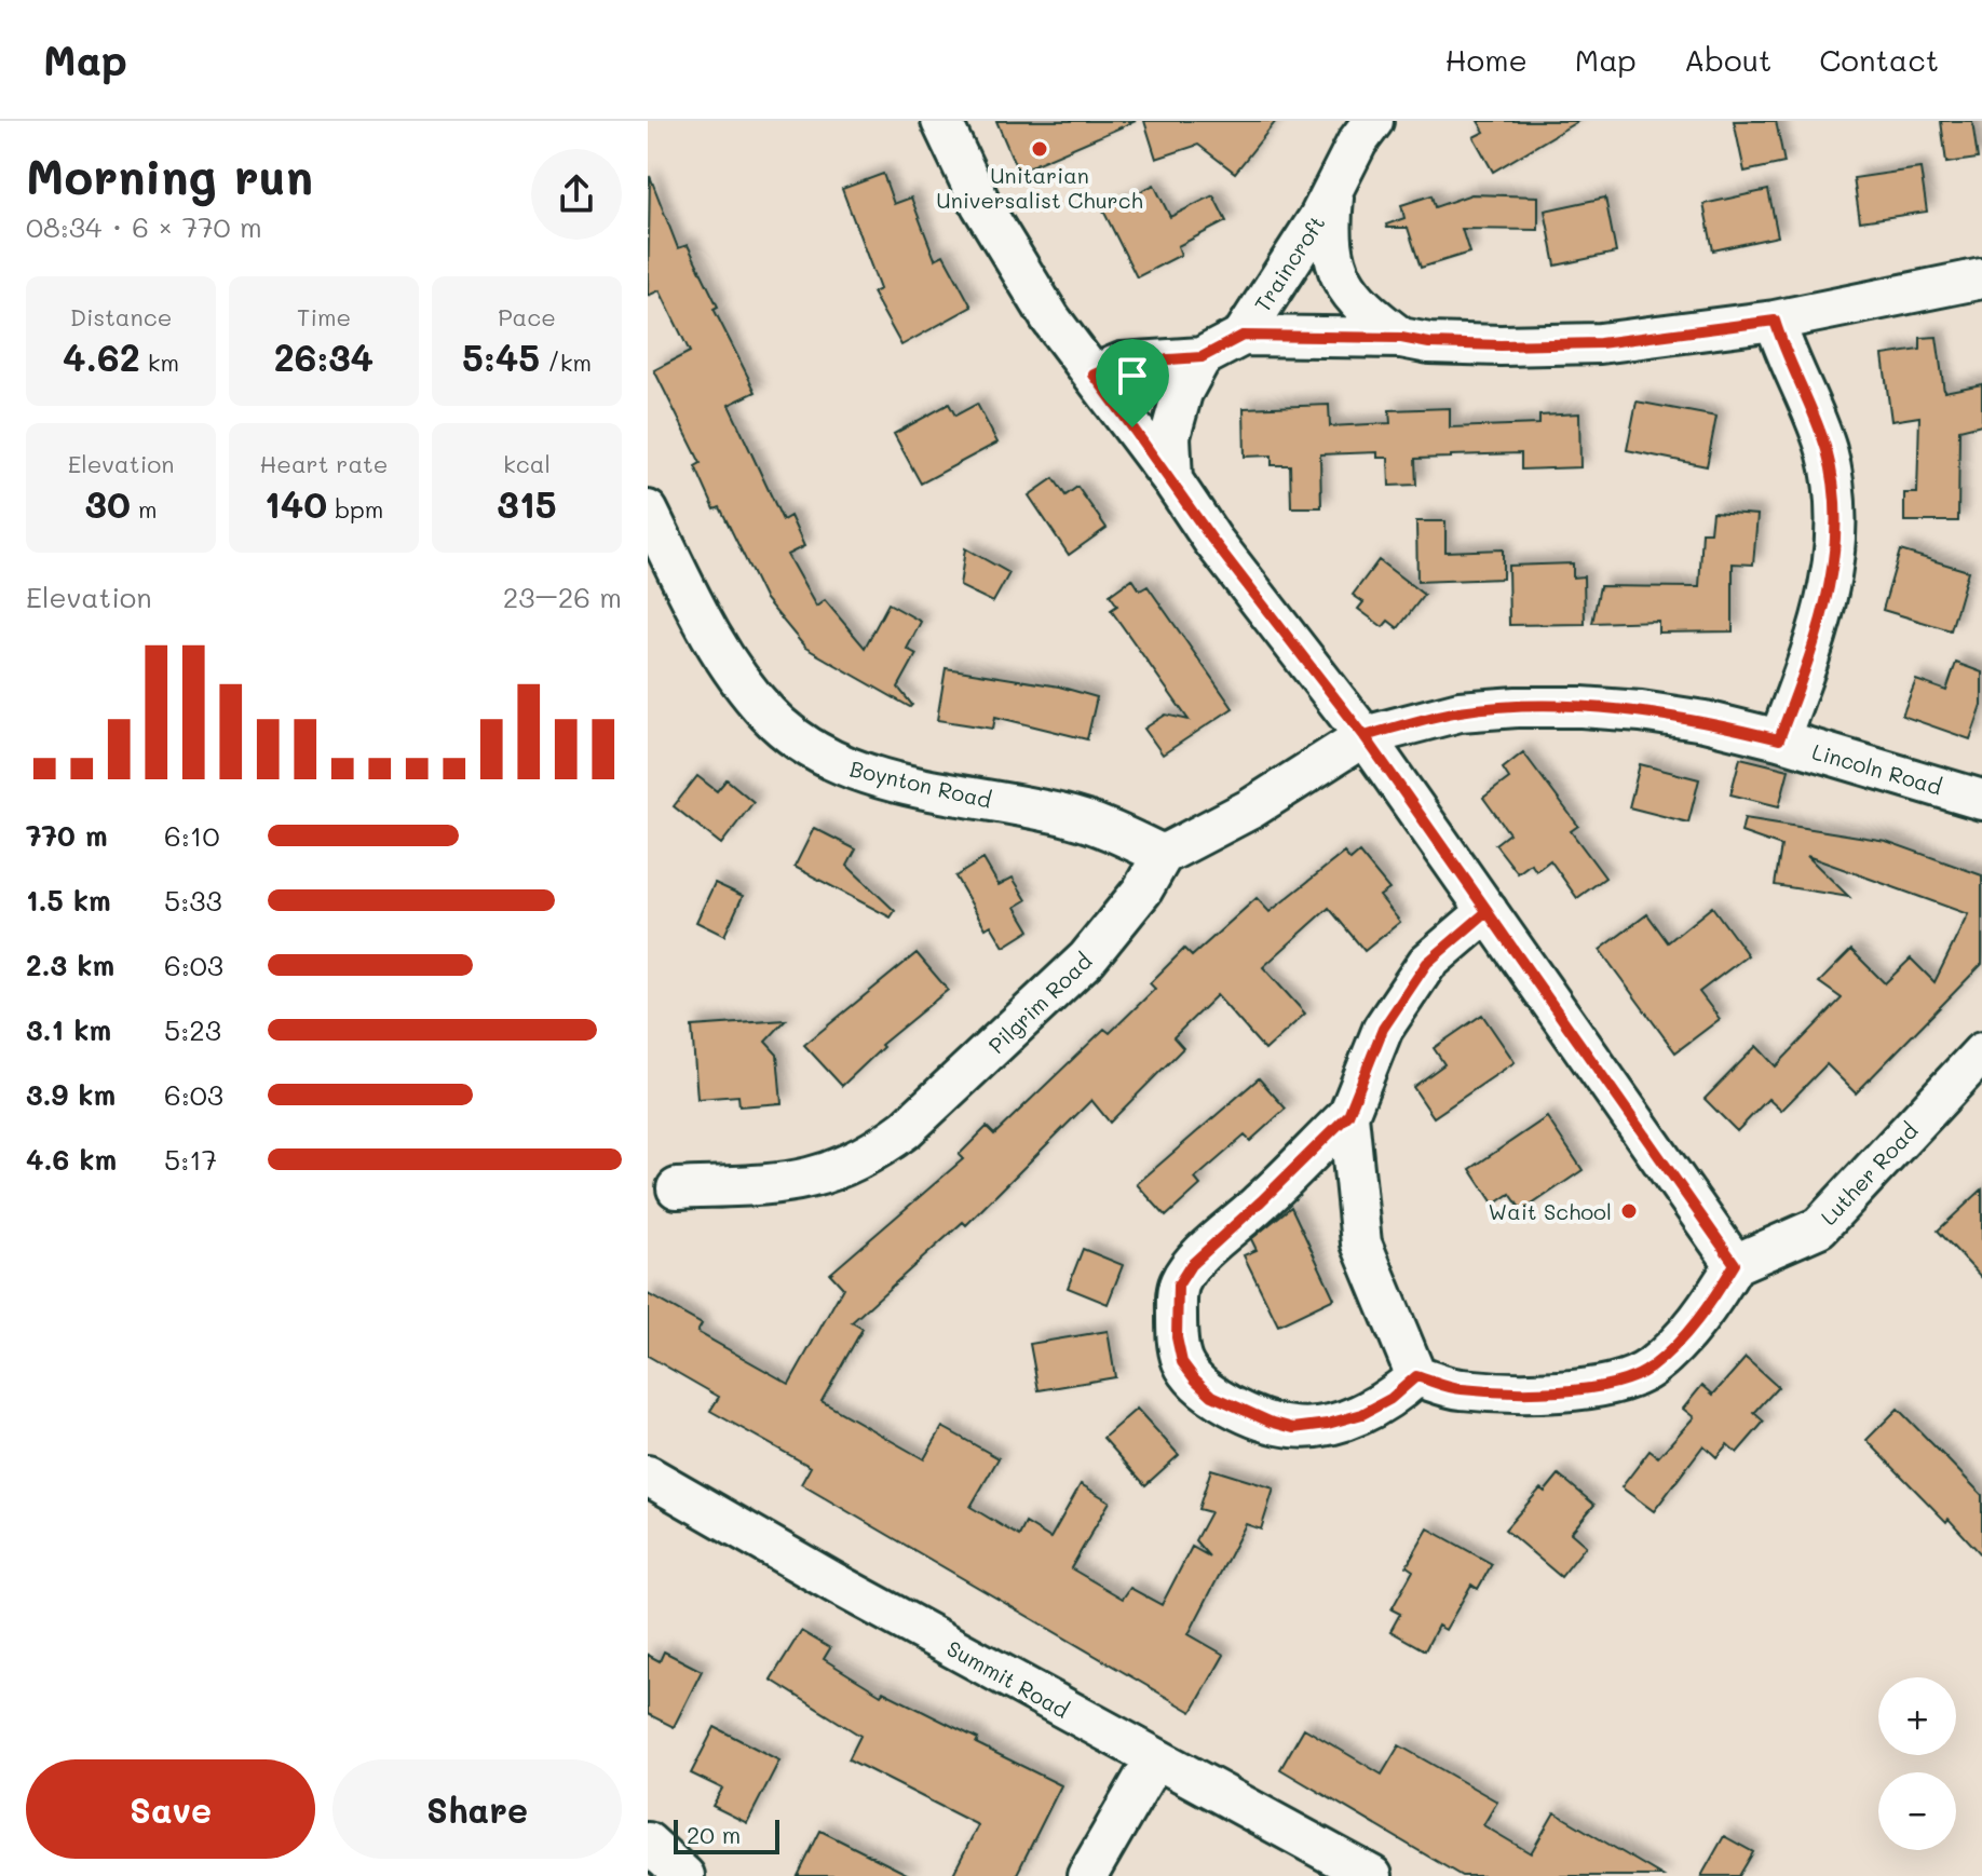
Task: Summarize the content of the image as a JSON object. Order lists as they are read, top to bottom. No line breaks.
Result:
{"streets":{"street":["Traincroft","Lincoln Road","Boynton Road","Pilgrim Road","Luther Road","Summit Road"]},"crossings":[["Lincoln Road","Pilgrim Road"],["Boynton Road","Pilgrim Road"]],"places":["Unitarian Universalist Church","Wait School"],"scale_bar":"20 m","page":{"header":"Map","nav":["Home","Map","About","Contact"],"heading":["Morning run","08:34 · 6 × 770 m"],"stats":[["Distance","4.62 km"],["Time","26:34"],["Pace","5:45 /km"],["Elevation","30 m"],["Heart rate","140 bpm"],["kcal","315"]],"chart":["Elevation","23–26 m"],"list":[{"name":"770 m","note":"6:10"},{"name":"1.5 km","note":"5:33"},{"name":"2.3 km","note":"6:03"},{"name":"3.1 km","note":"5:23"},{"name":"3.9 km","note":"6:03"},{"name":"4.6 km","note":"5:17"}],"map_buttons":["+","−"],"buttons":["Save","Share"],"scale":"20 m"}}
